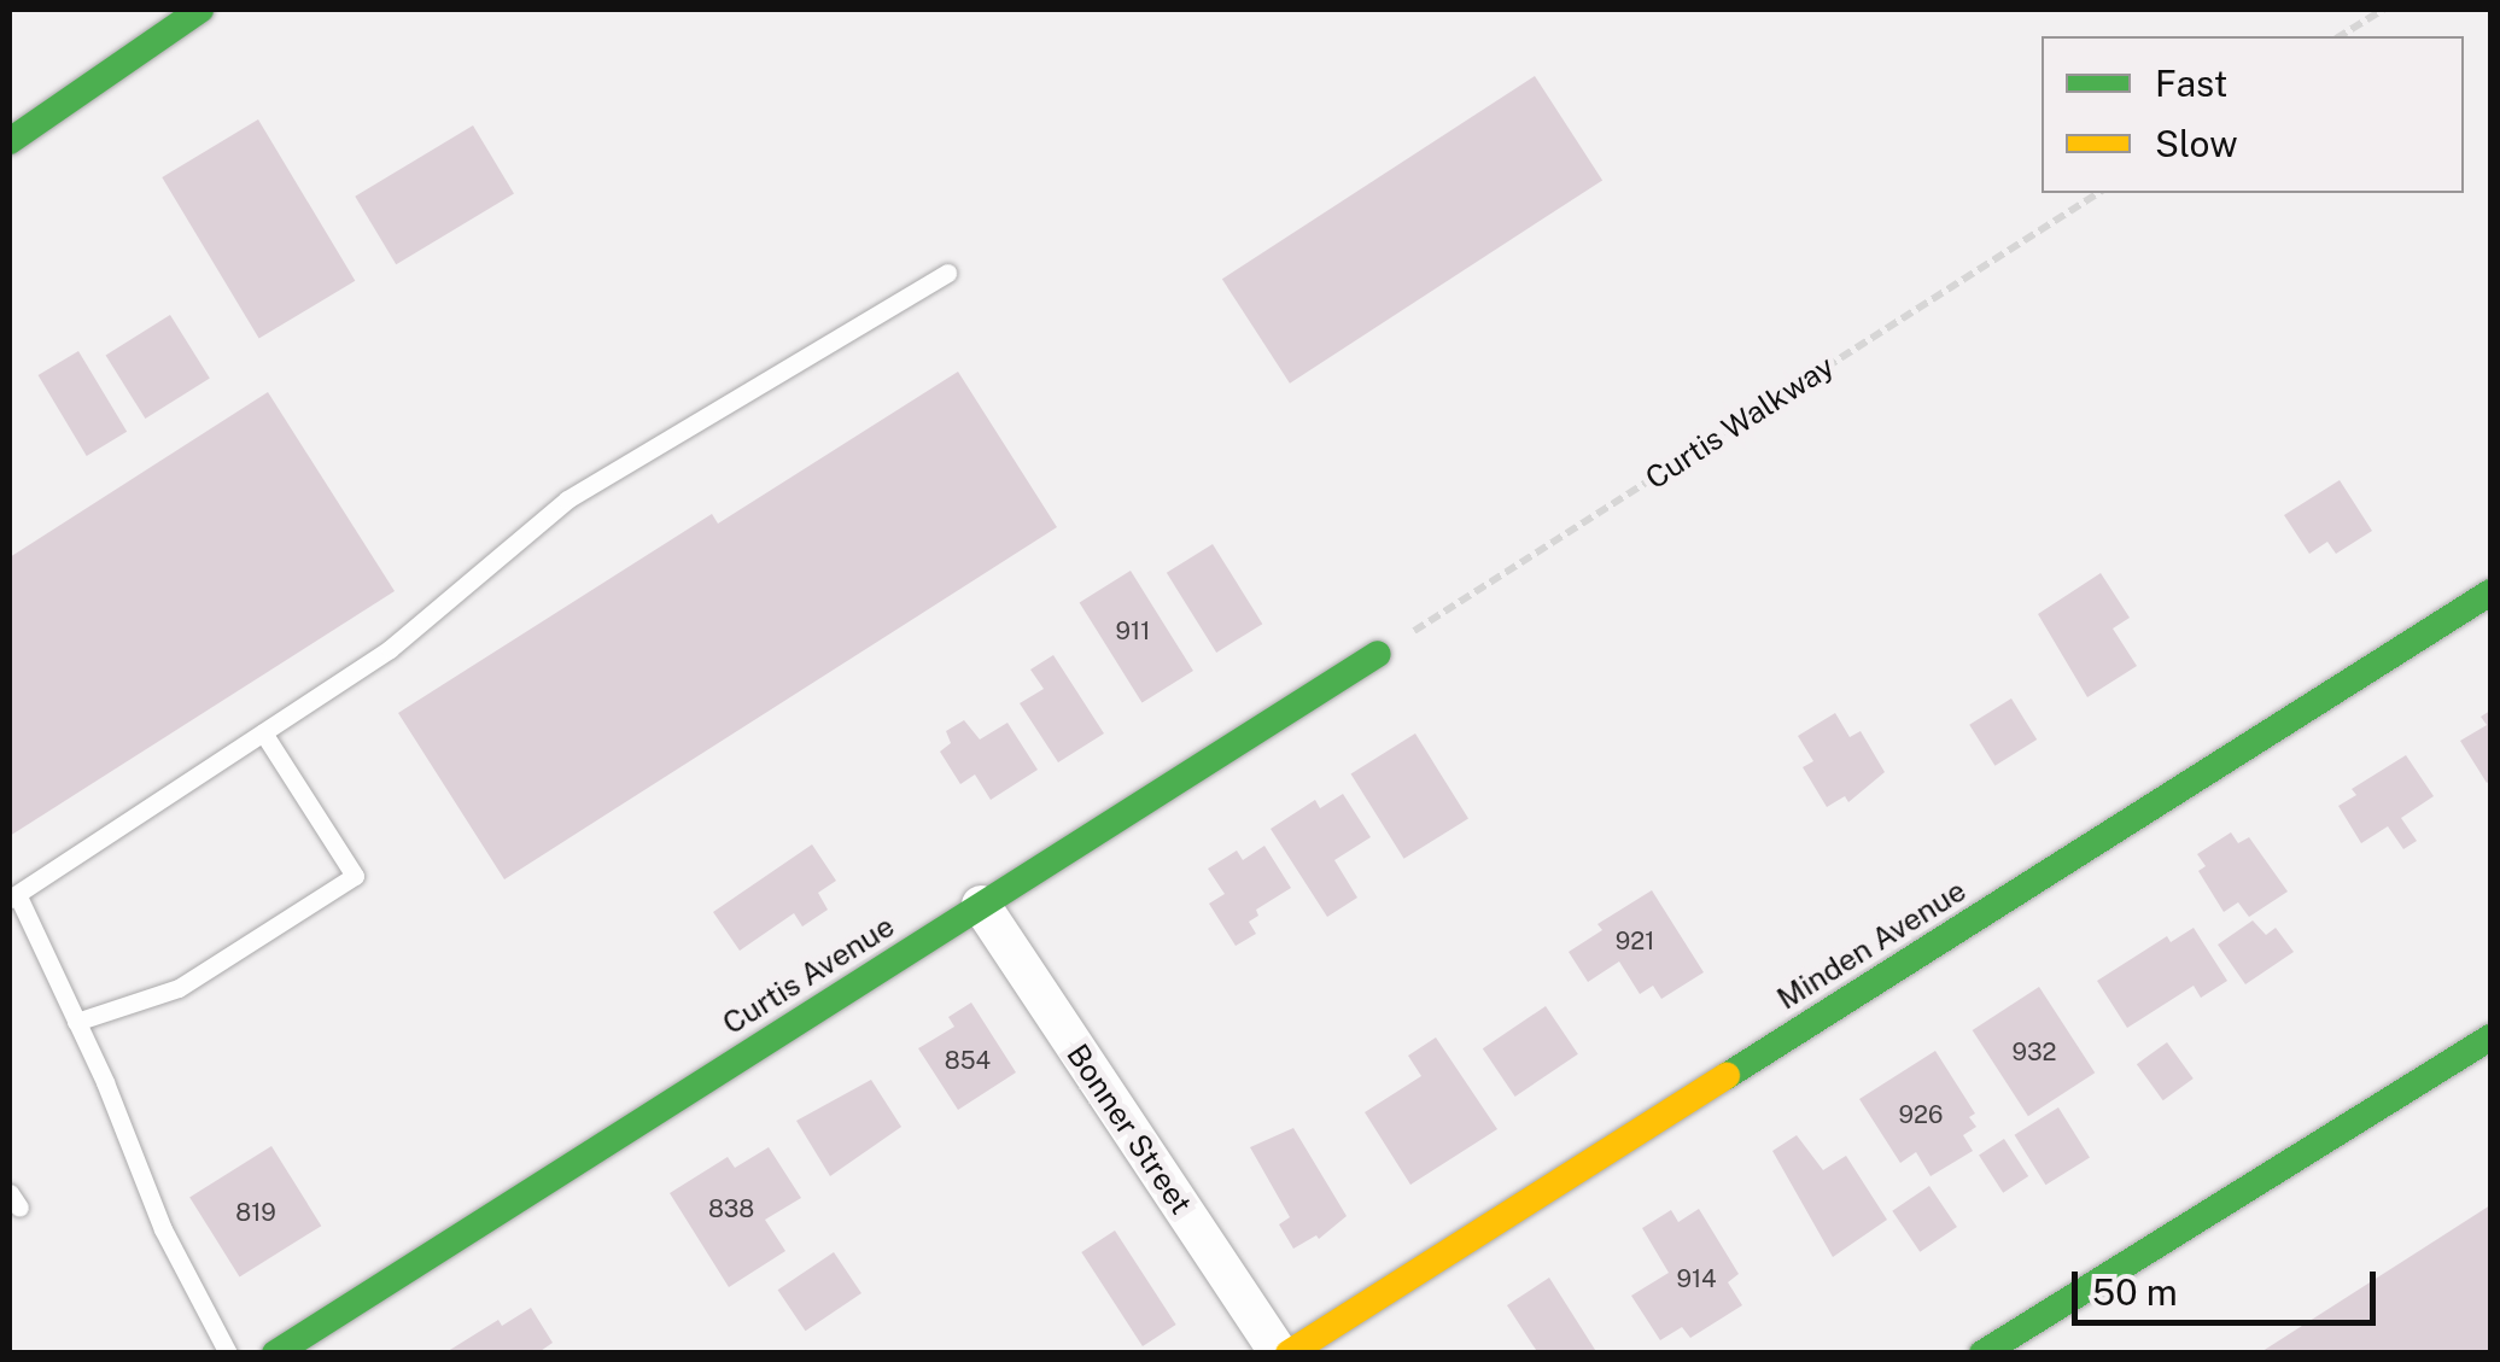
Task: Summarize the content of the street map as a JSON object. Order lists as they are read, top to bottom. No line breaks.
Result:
{"streets":{"street":["Minden Avenue","Curtis Avenue","Bonner Street"],"path":["Curtis Walkway"]},"crossings":[["Curtis Walkway","Curtis Avenue"],["Curtis Avenue","Bonner Street"]],"house_numbers":["911","921","932","854","926","838","819","914"],"legend":["Fast","Slow"],"scale_bar":"50 m"}
